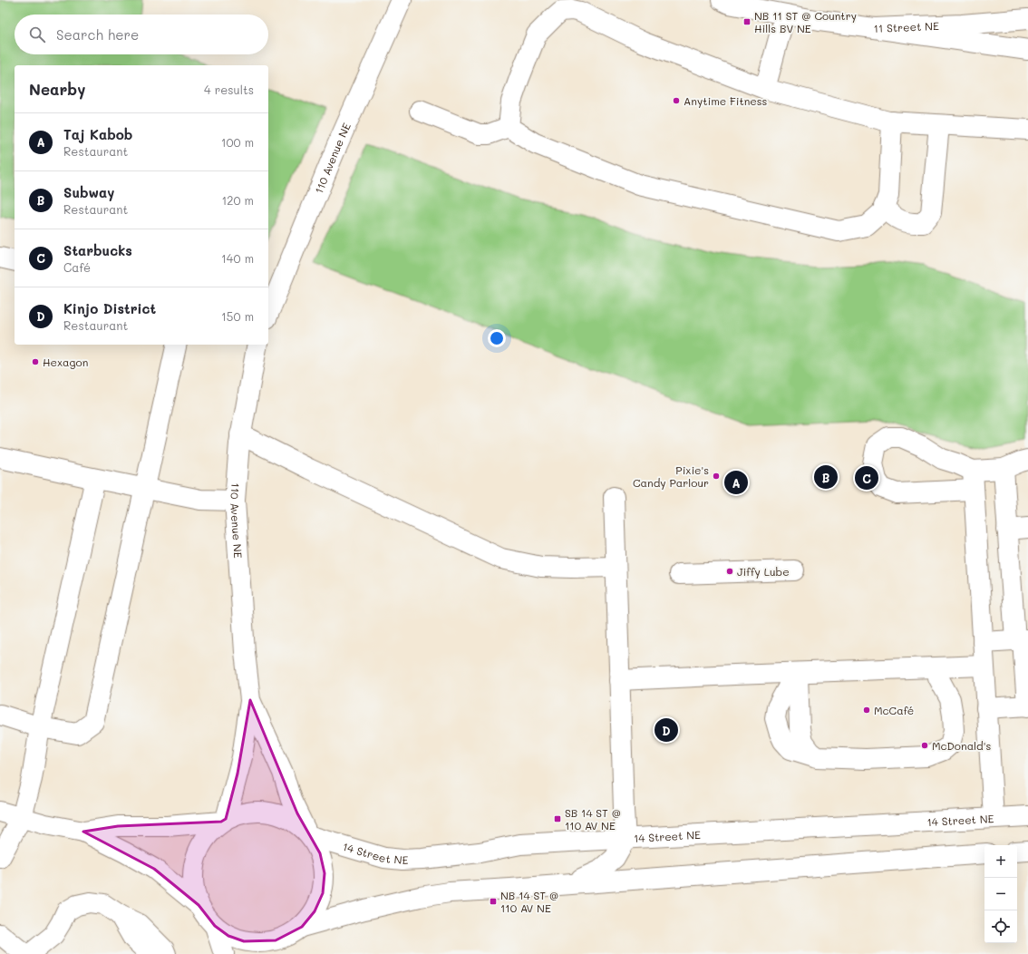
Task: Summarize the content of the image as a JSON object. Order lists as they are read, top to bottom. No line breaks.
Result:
{"streets":{"street":["11 Street NE","110 Avenue NE","14 Street NE"]},"crossings":[["110 Avenue NE","14 Street NE"]],"places":{"transit":["NB 11 ST @ Country Hills BV NE","SB 14 ST @ 110 AV NE","NB 14 ST @ 110 AV NE"],"other":["Anytime Fitness","Hexagon","Pixie's Candy Parlour","Jiffy Lube","McCafé","McDonald's"]},"page":{"search":"Search here","heading":["Nearby","4 results"],"list":[{"mark":"A","name":"Taj Kabob","note":"Restaurant","value":"100 m"},{"mark":"B","name":"Subway","note":"Restaurant","value":"120 m"},{"mark":"C","name":"Starbucks","note":"Café","value":"140 m"},{"mark":"D","name":"Kinjo District","note":"Restaurant","value":"150 m"}],"pins":["B","C","A","D"],"map_buttons":["+","−"]}}
